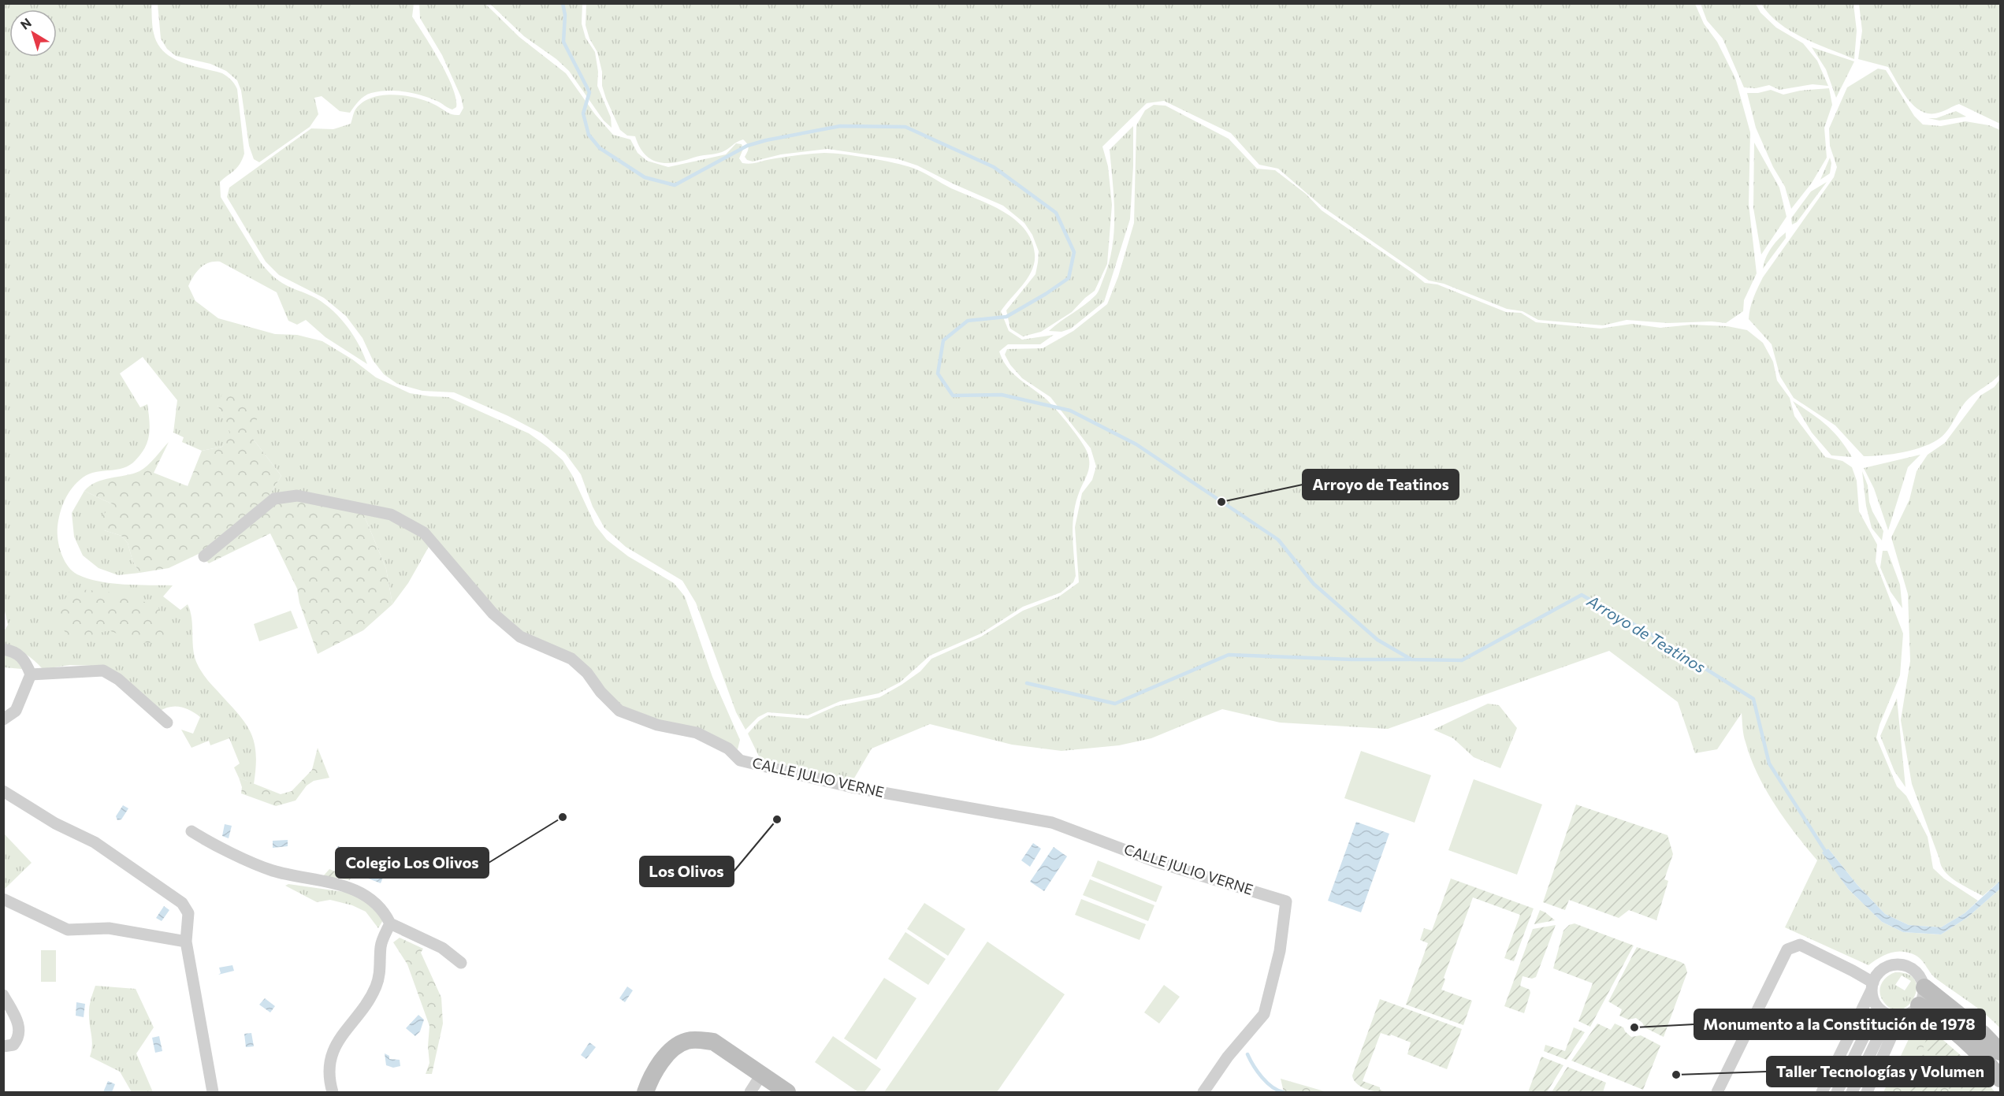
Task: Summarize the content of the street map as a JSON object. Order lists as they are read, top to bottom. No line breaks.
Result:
{"streets":{"street":["CALLE JULIO VERNE"]},"water":["Arroyo de Teatinos"],"places":["Arroyo de Teatinos","Colegio Los Olivos","Los Olivos","Monumento a la Constitución de 1978","Taller Tecnologías y Volumen"],"north":"top left"}
